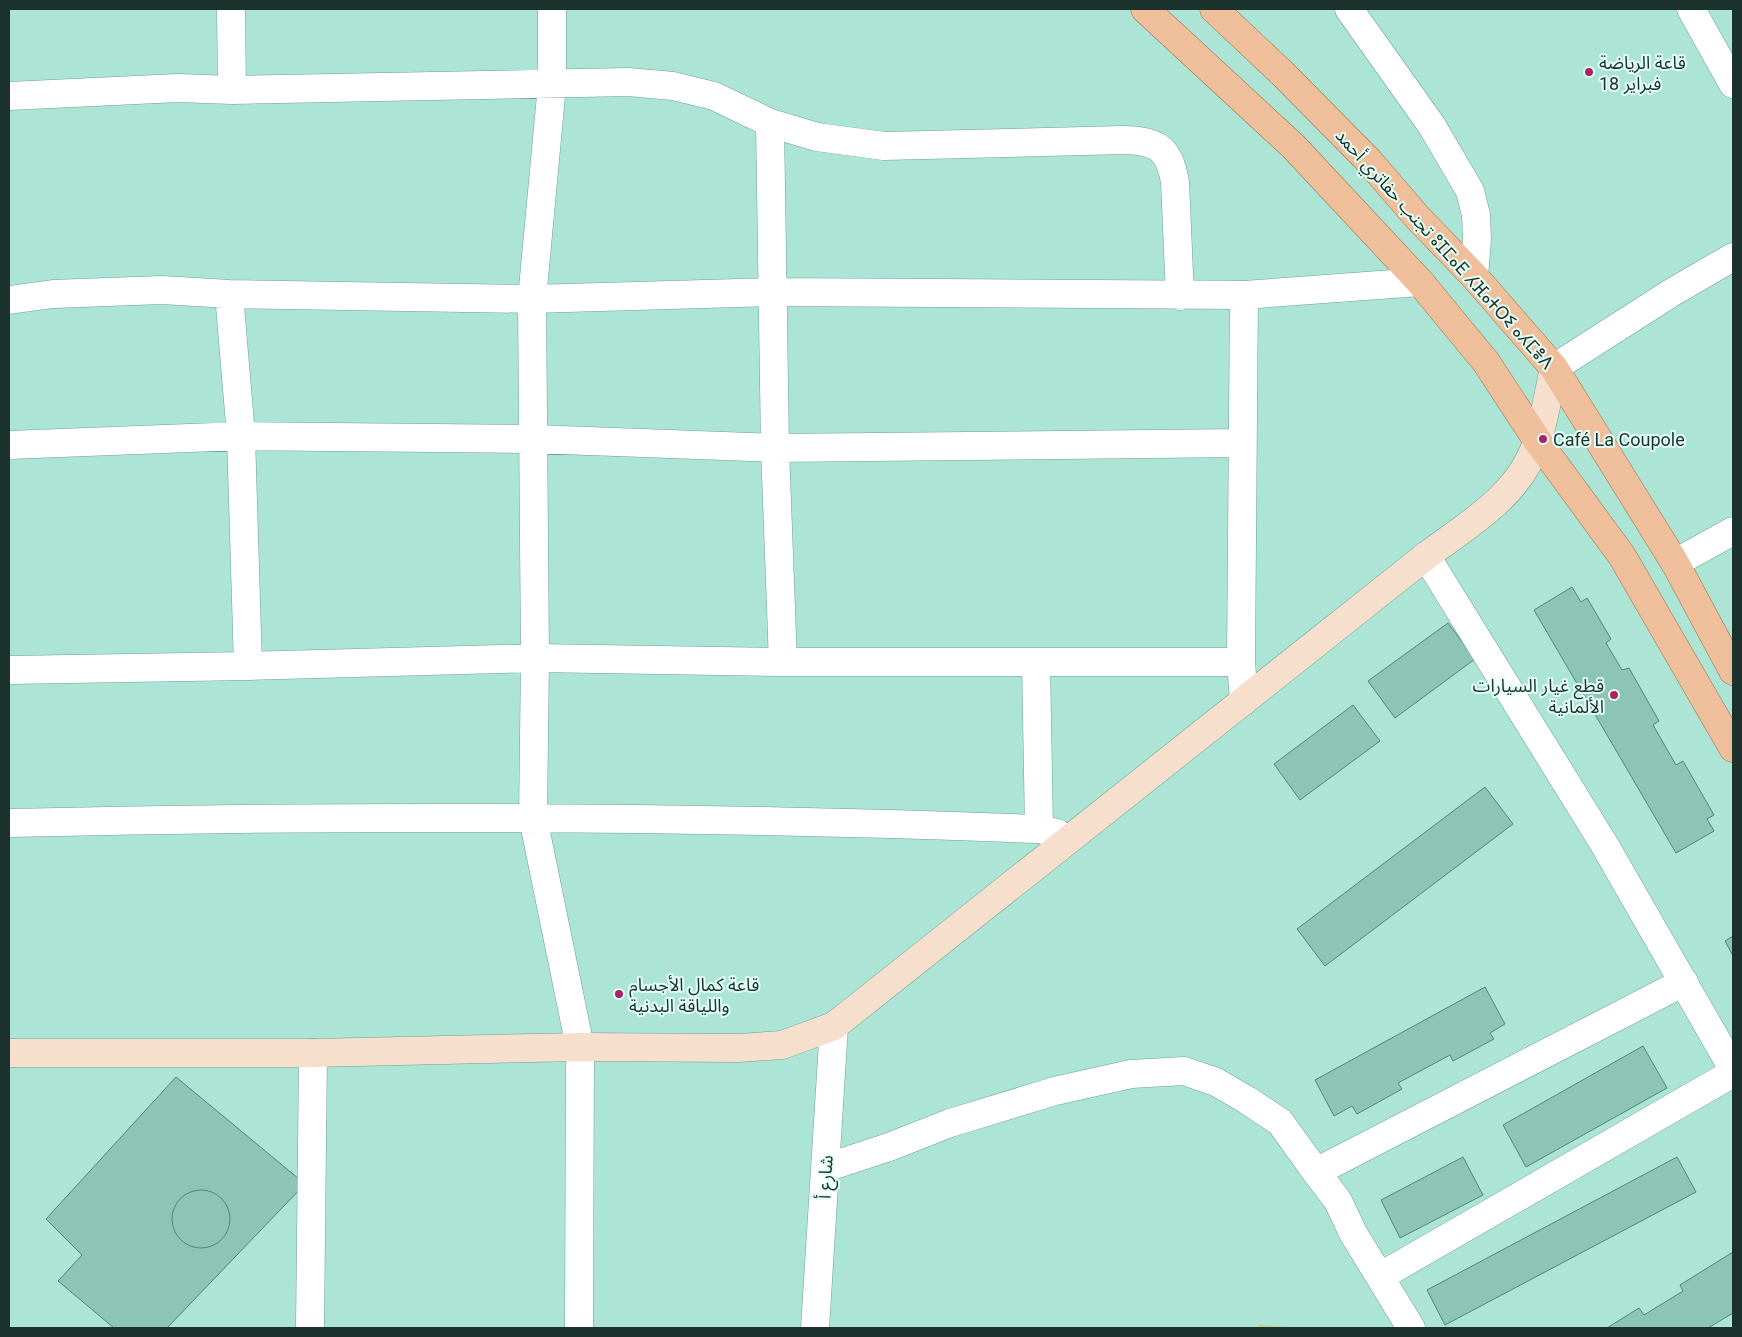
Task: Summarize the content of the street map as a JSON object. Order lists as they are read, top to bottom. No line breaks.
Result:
{"streets":{"main road":["تجنب حفاتري أحمد ⵓⵊⵎⴰⴹ ⵃⴼⴰⵜⵔⵉ ⴰⵃⵎⴻⴷ"],"street":["شارع أ"]},"places":["قاعة الرياضة 18 فبراير","Café La Coupole","قطع غيار السيارات الألمانية","قاعة كمال الأجسام واللياقة البدنية"]}
